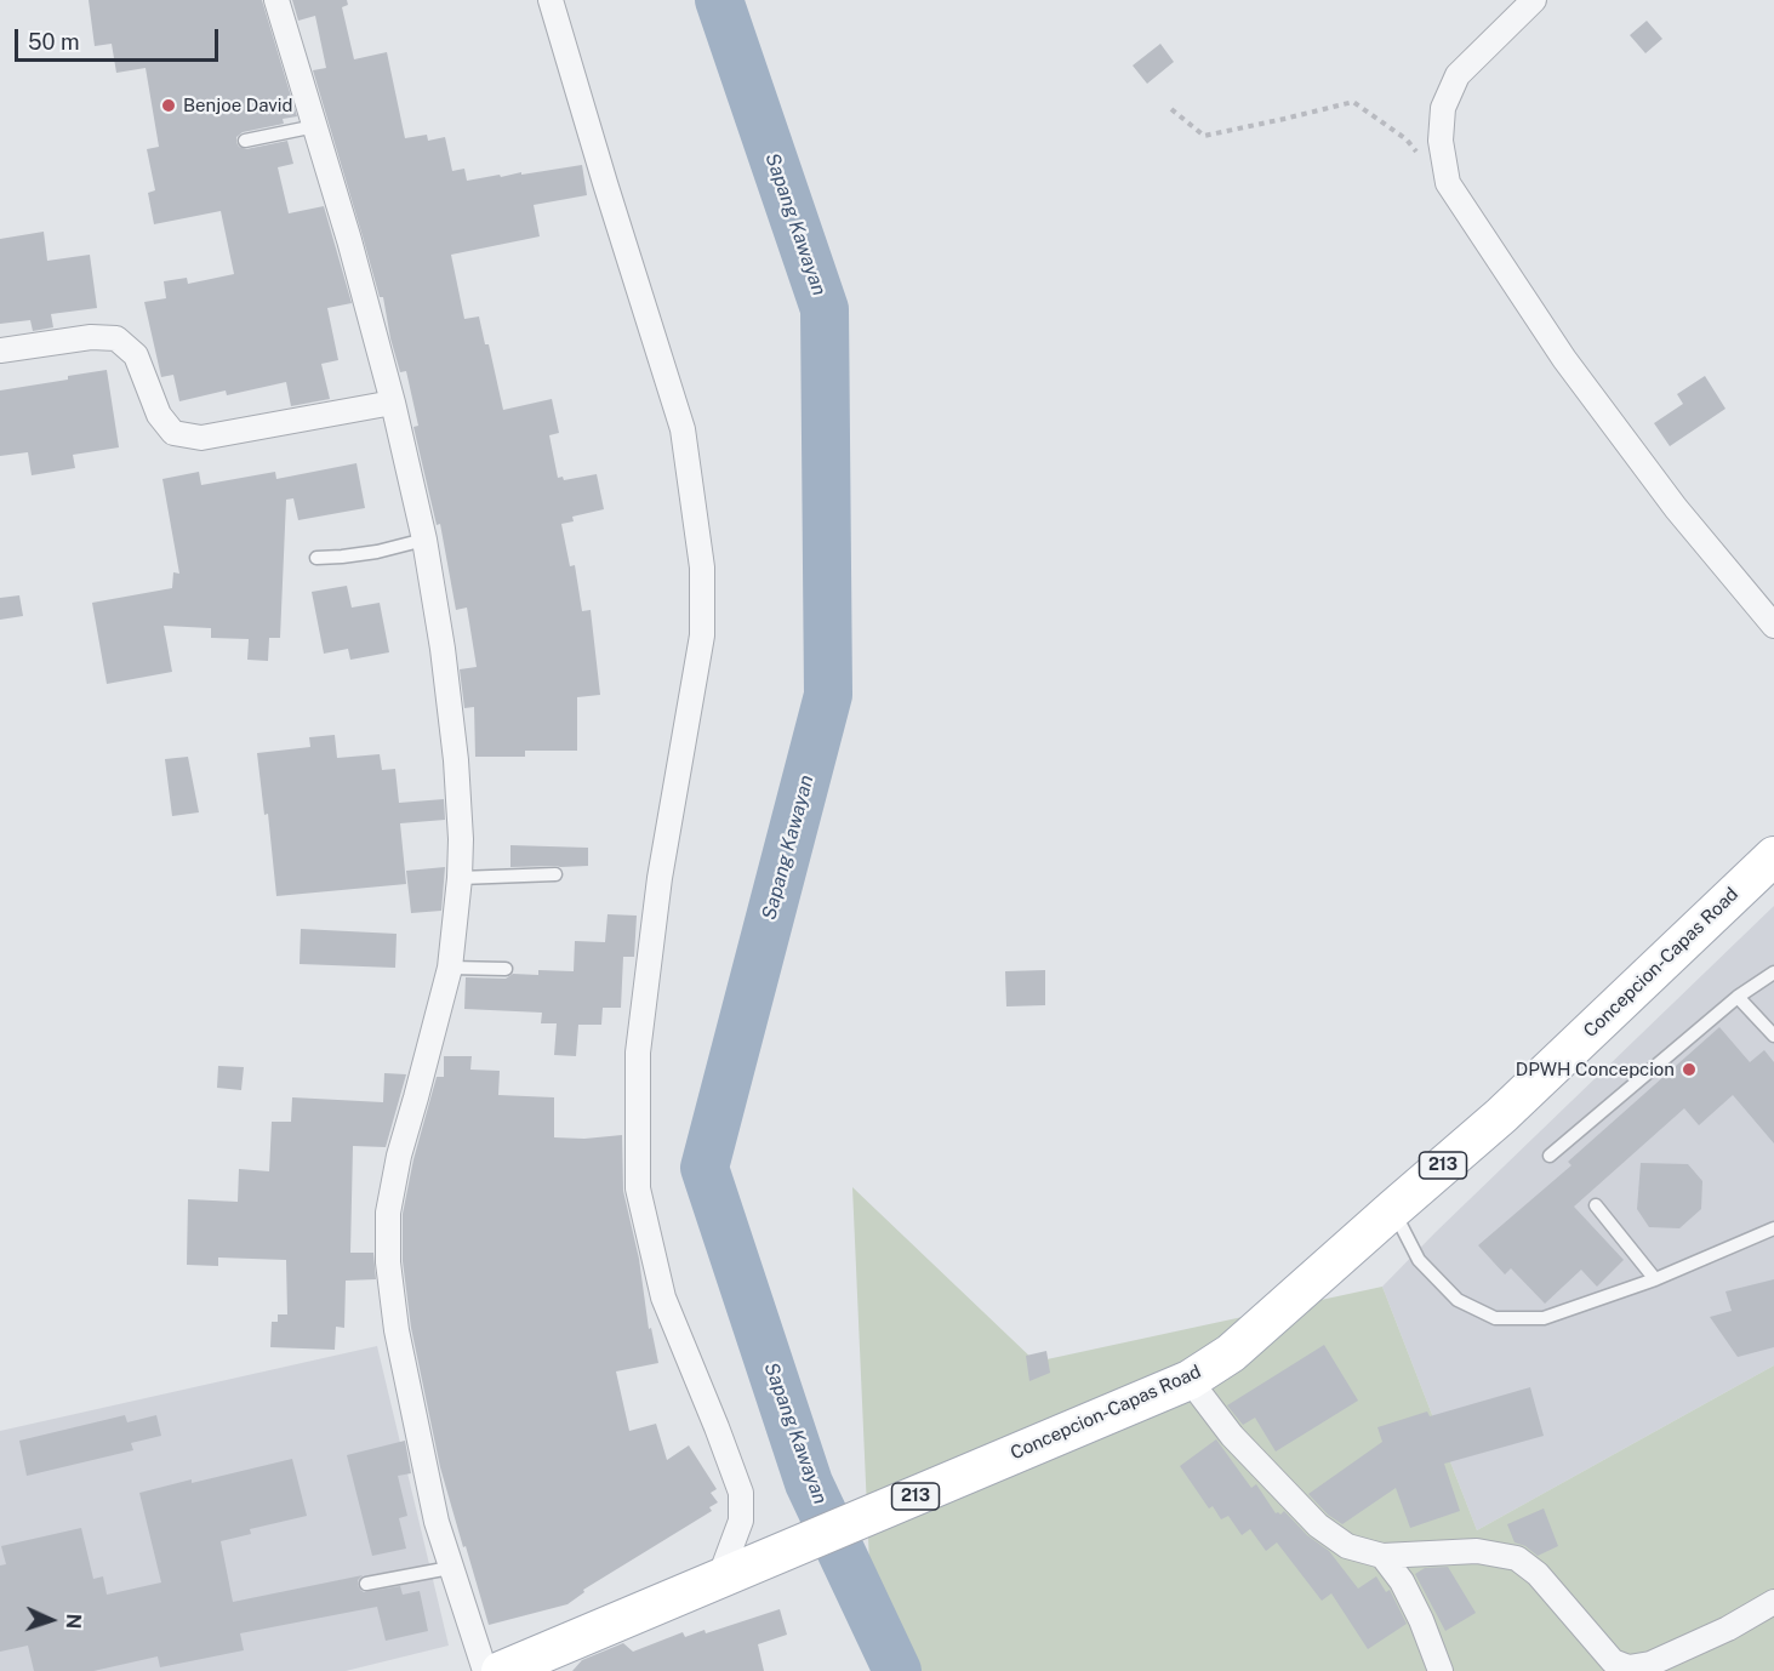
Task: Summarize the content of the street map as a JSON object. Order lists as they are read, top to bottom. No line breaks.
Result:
{"streets":{"main road":["Concepcion-Capas Road","213"]},"water":["Sapang Kawayan"],"places":["Benjoe David","DPWH Concepcion"],"scale_bar":"50 m","north":"right"}
